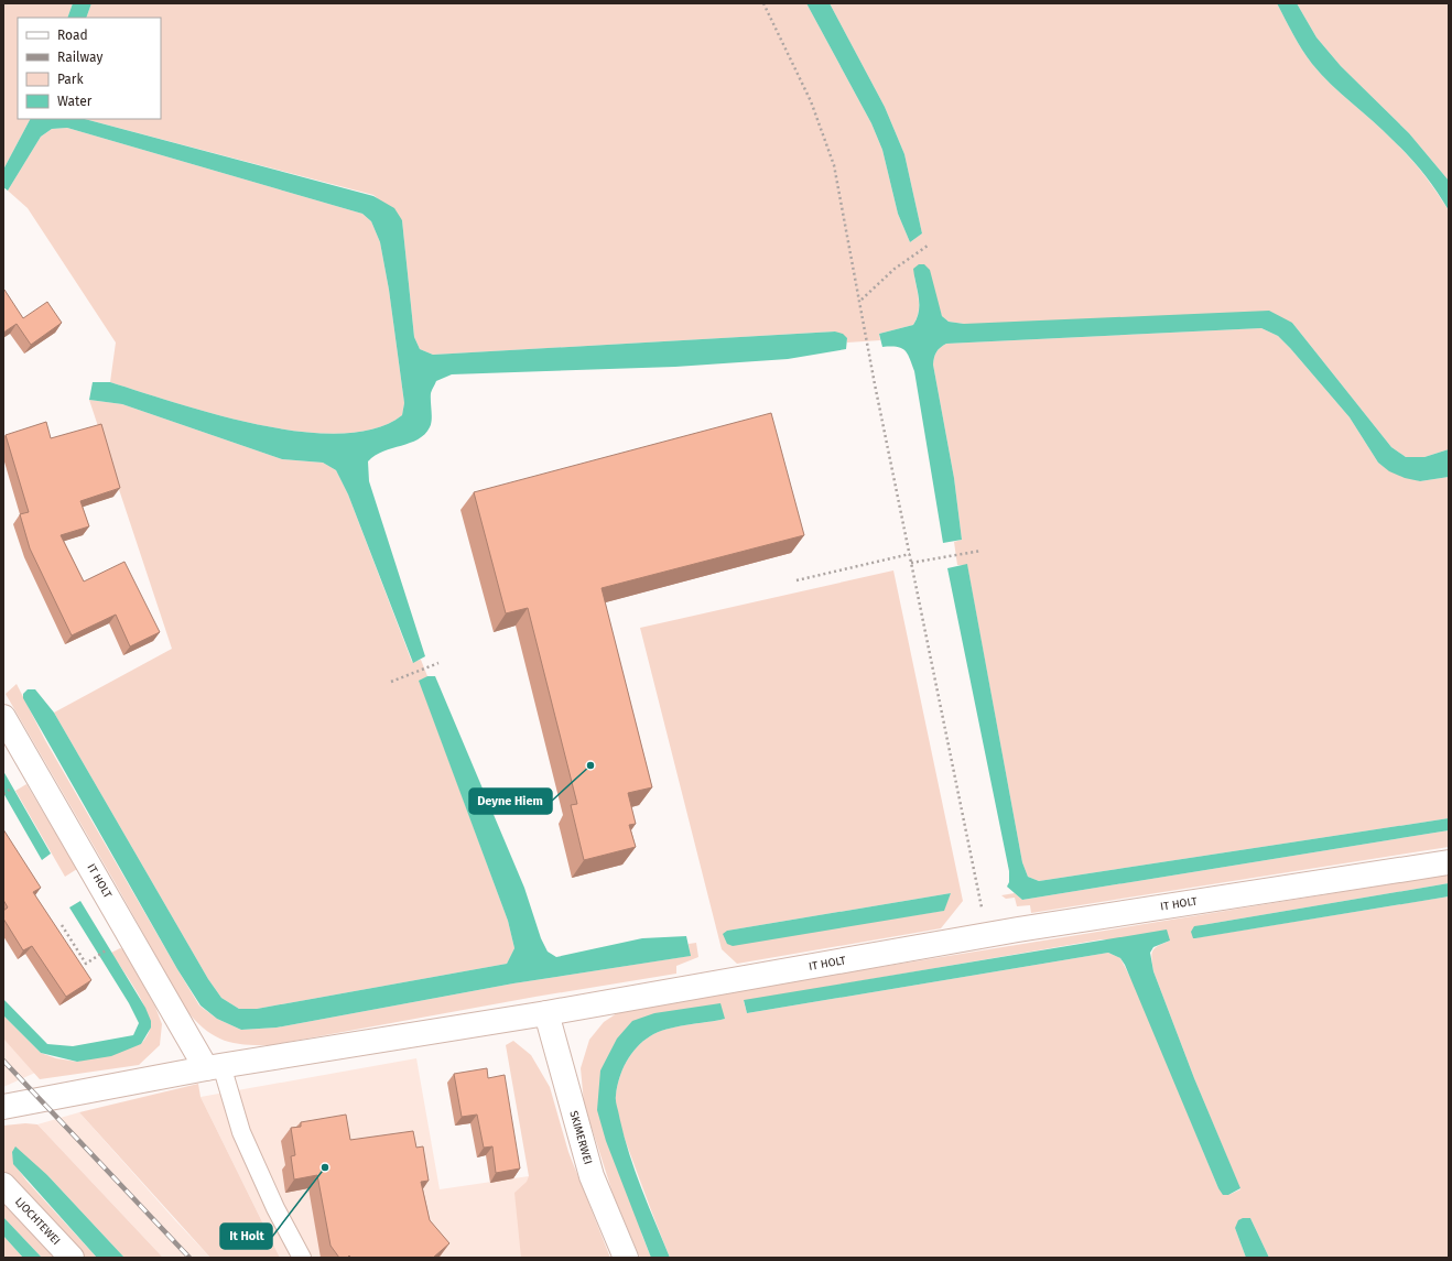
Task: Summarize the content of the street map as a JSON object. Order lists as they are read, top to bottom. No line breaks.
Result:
{"streets":{"street":["IT HOLT","SKIMERWEI","LJOCHTEWEI"]},"crossings":[["IT HOLT","SKIMERWEI"]],"places":["Deyne Hiem","It Holt"],"legend":["Road","Railway","Park","Water"]}
